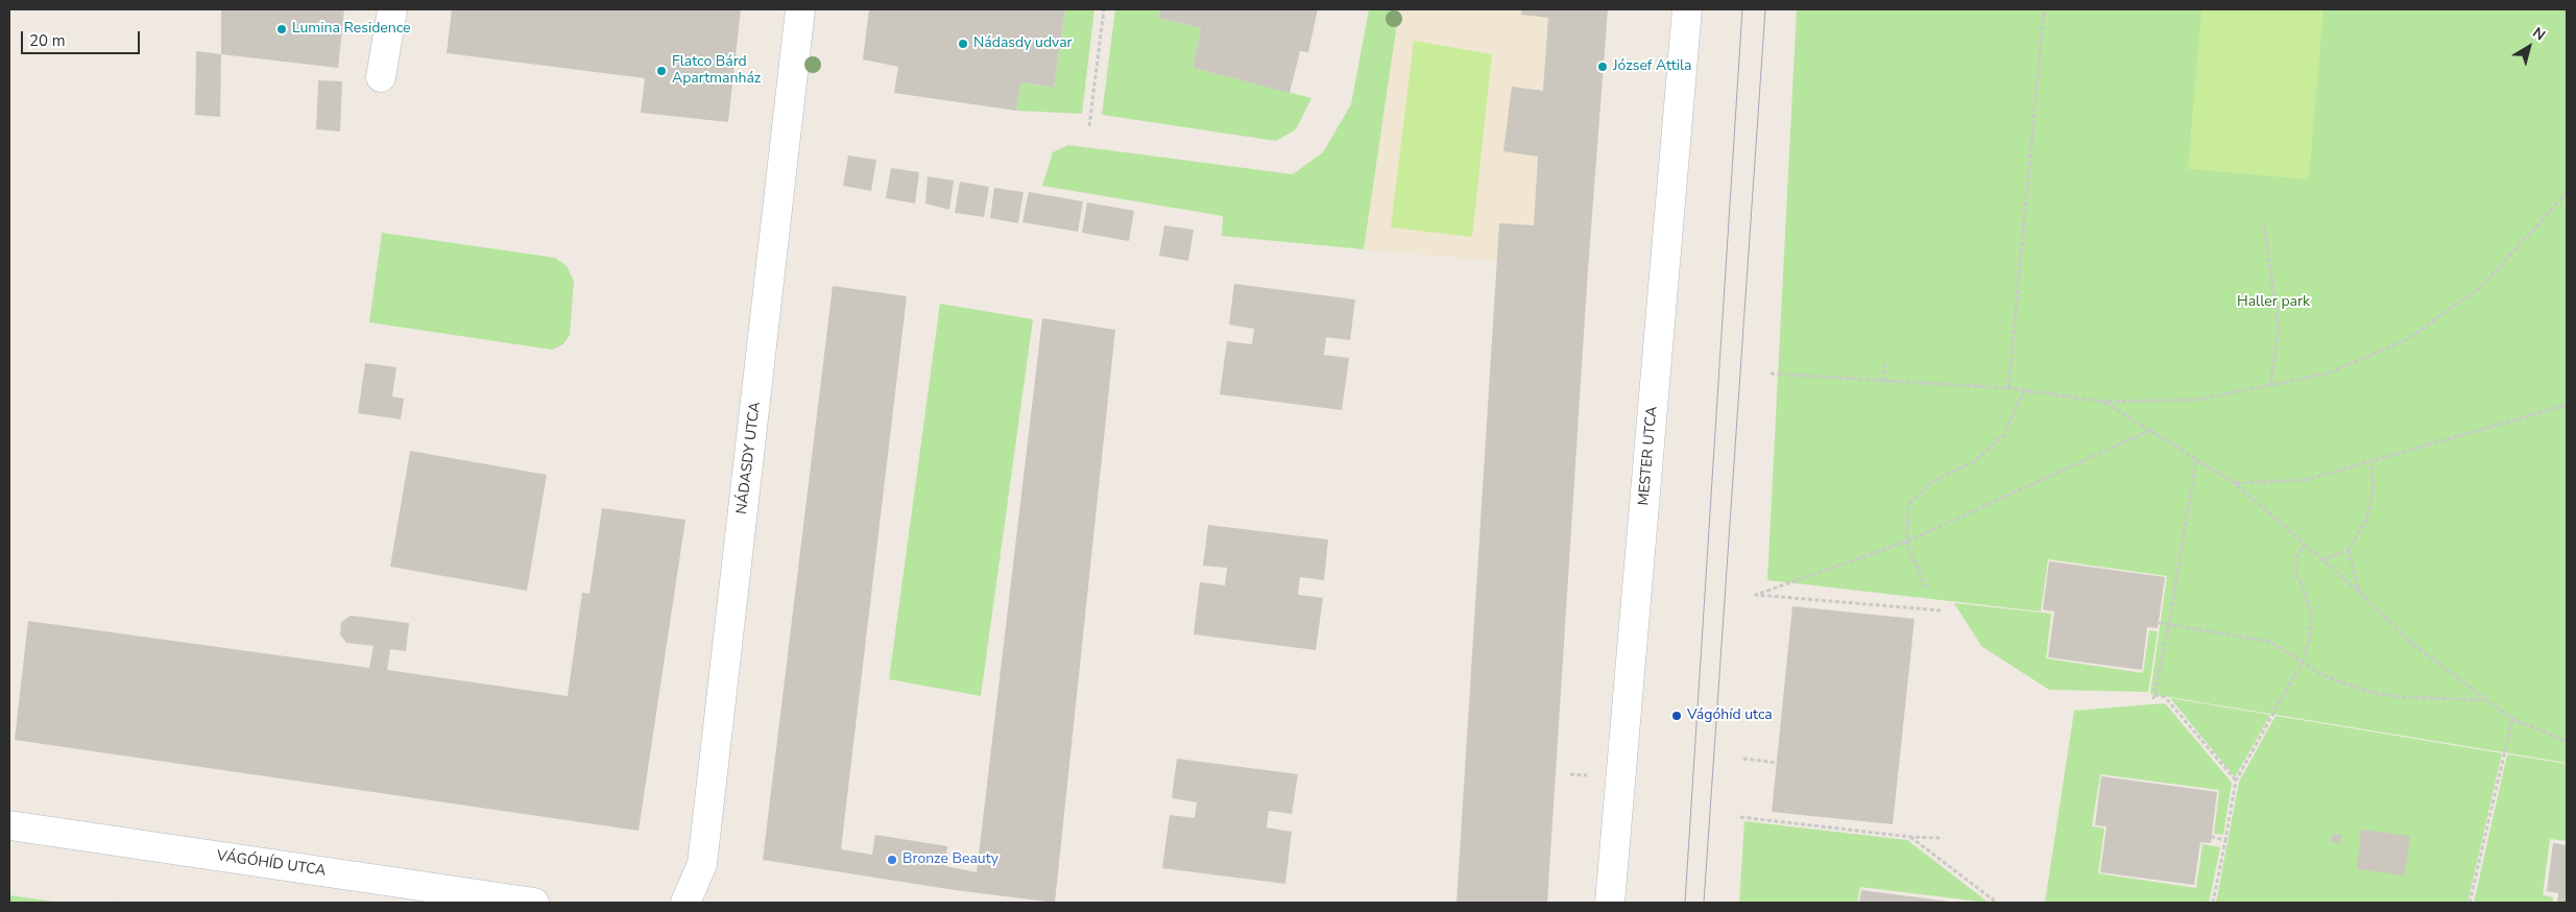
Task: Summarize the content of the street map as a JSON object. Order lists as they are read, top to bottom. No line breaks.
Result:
{"streets":{"street":["MESTER UTCA","NÁDASDY UTCA","VÁGÓHÍD UTCA"]},"parks":["Haller park"],"places":["Lumina Residence","Nádasdy udvar","József Attila","Flatco Bárd Apartmanház","Vágóhíd utca","Bronze Beauty"],"scale_bar":"20 m","north":"top right"}
